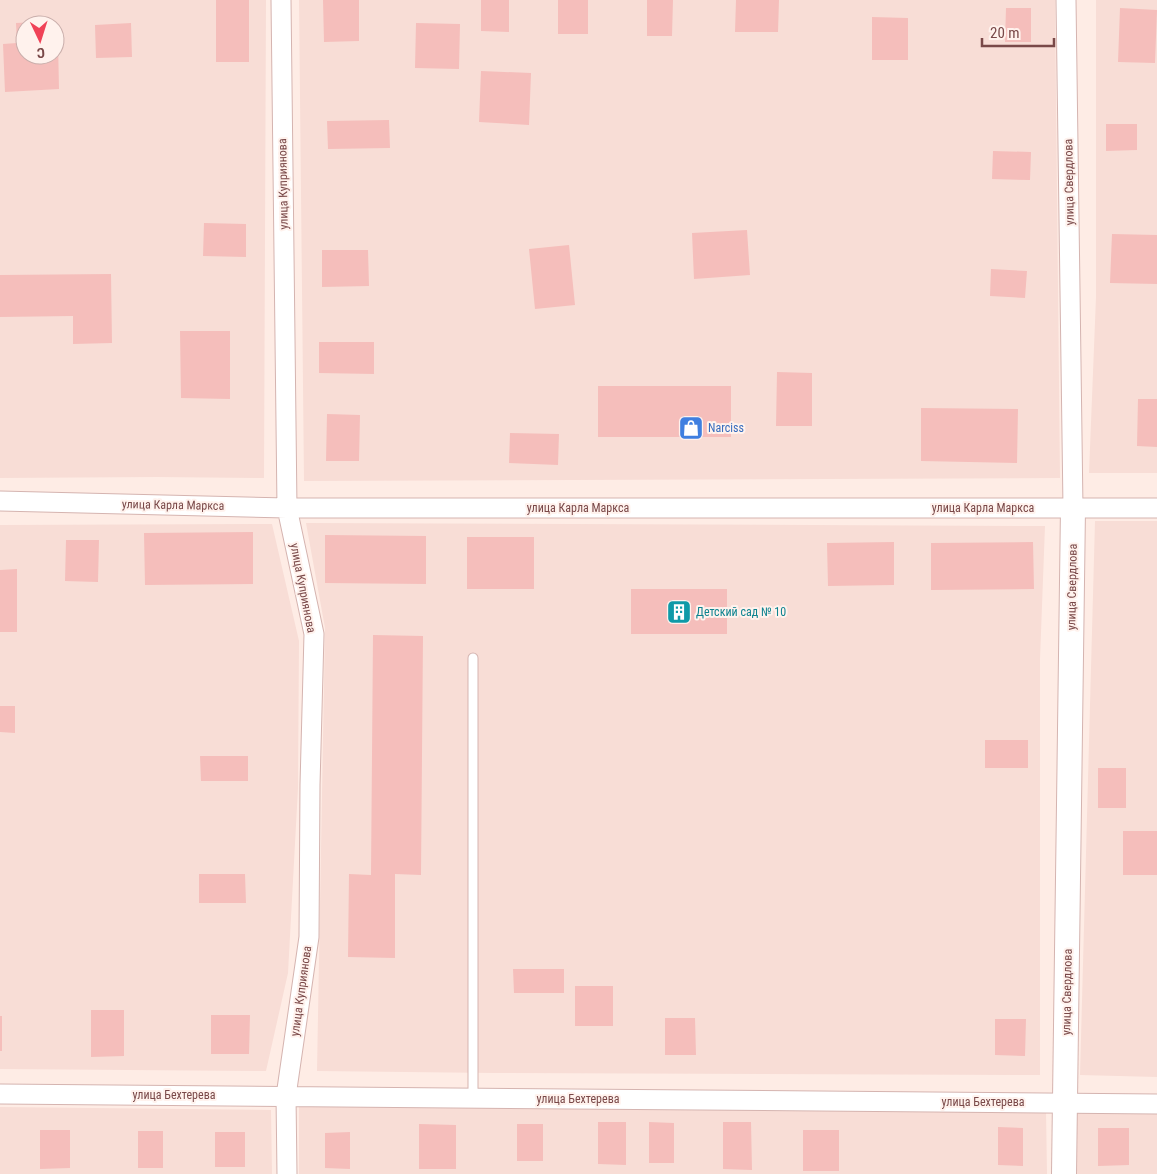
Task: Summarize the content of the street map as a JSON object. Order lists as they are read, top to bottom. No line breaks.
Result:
{"streets":{"street":["улица Свердлова","улица Куприянова","улица Карла Маркса","улица Бехтерева"]},"crossings":[["улица Свердлова","улица Карла Маркса"],["улица Свердлова","улица Бехтерева"],["улица Куприянова","улица Карла Маркса"],["улица Куприянова","улица Бехтерева"]],"places":{"shop":["Narciss"],"building":["Детский сад № 10"]},"scale_bar":"20 m","north":"bottom"}
